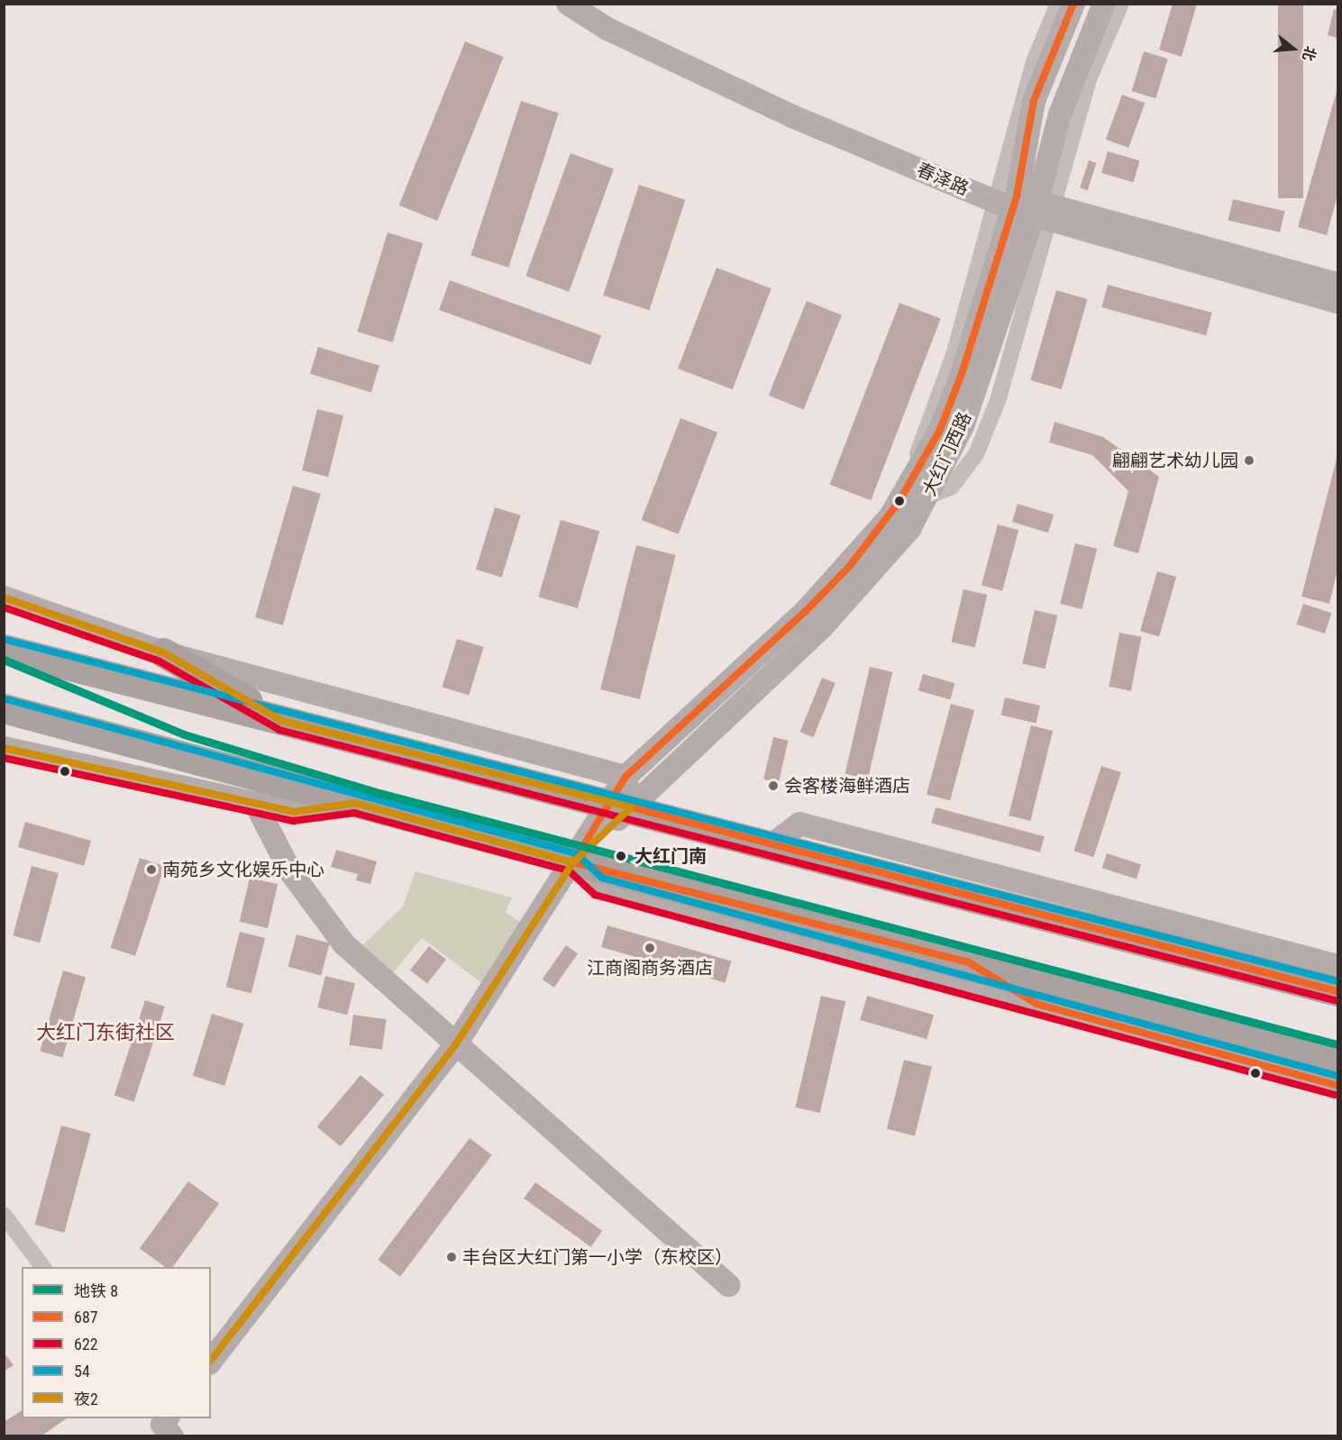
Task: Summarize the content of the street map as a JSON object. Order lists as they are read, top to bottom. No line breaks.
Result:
{"streets":{"street":["春泽路","大红门西路"]},"crossings":[["春泽路","大红门西路"]],"districts":["大红门东街社区"],"places":["翩翩艺术幼儿园","会客楼海鲜酒店","大红门南","南苑乡文化娱乐中心","江商阁商务酒店","丰台区大红门第一小学（东校区）"],"lines":["transit line 687","transit line 夜2","transit line 622","transit line 54","metro line 8"],"legend":["地铁 8","687","622","54","夜2"],"north":"right"}
